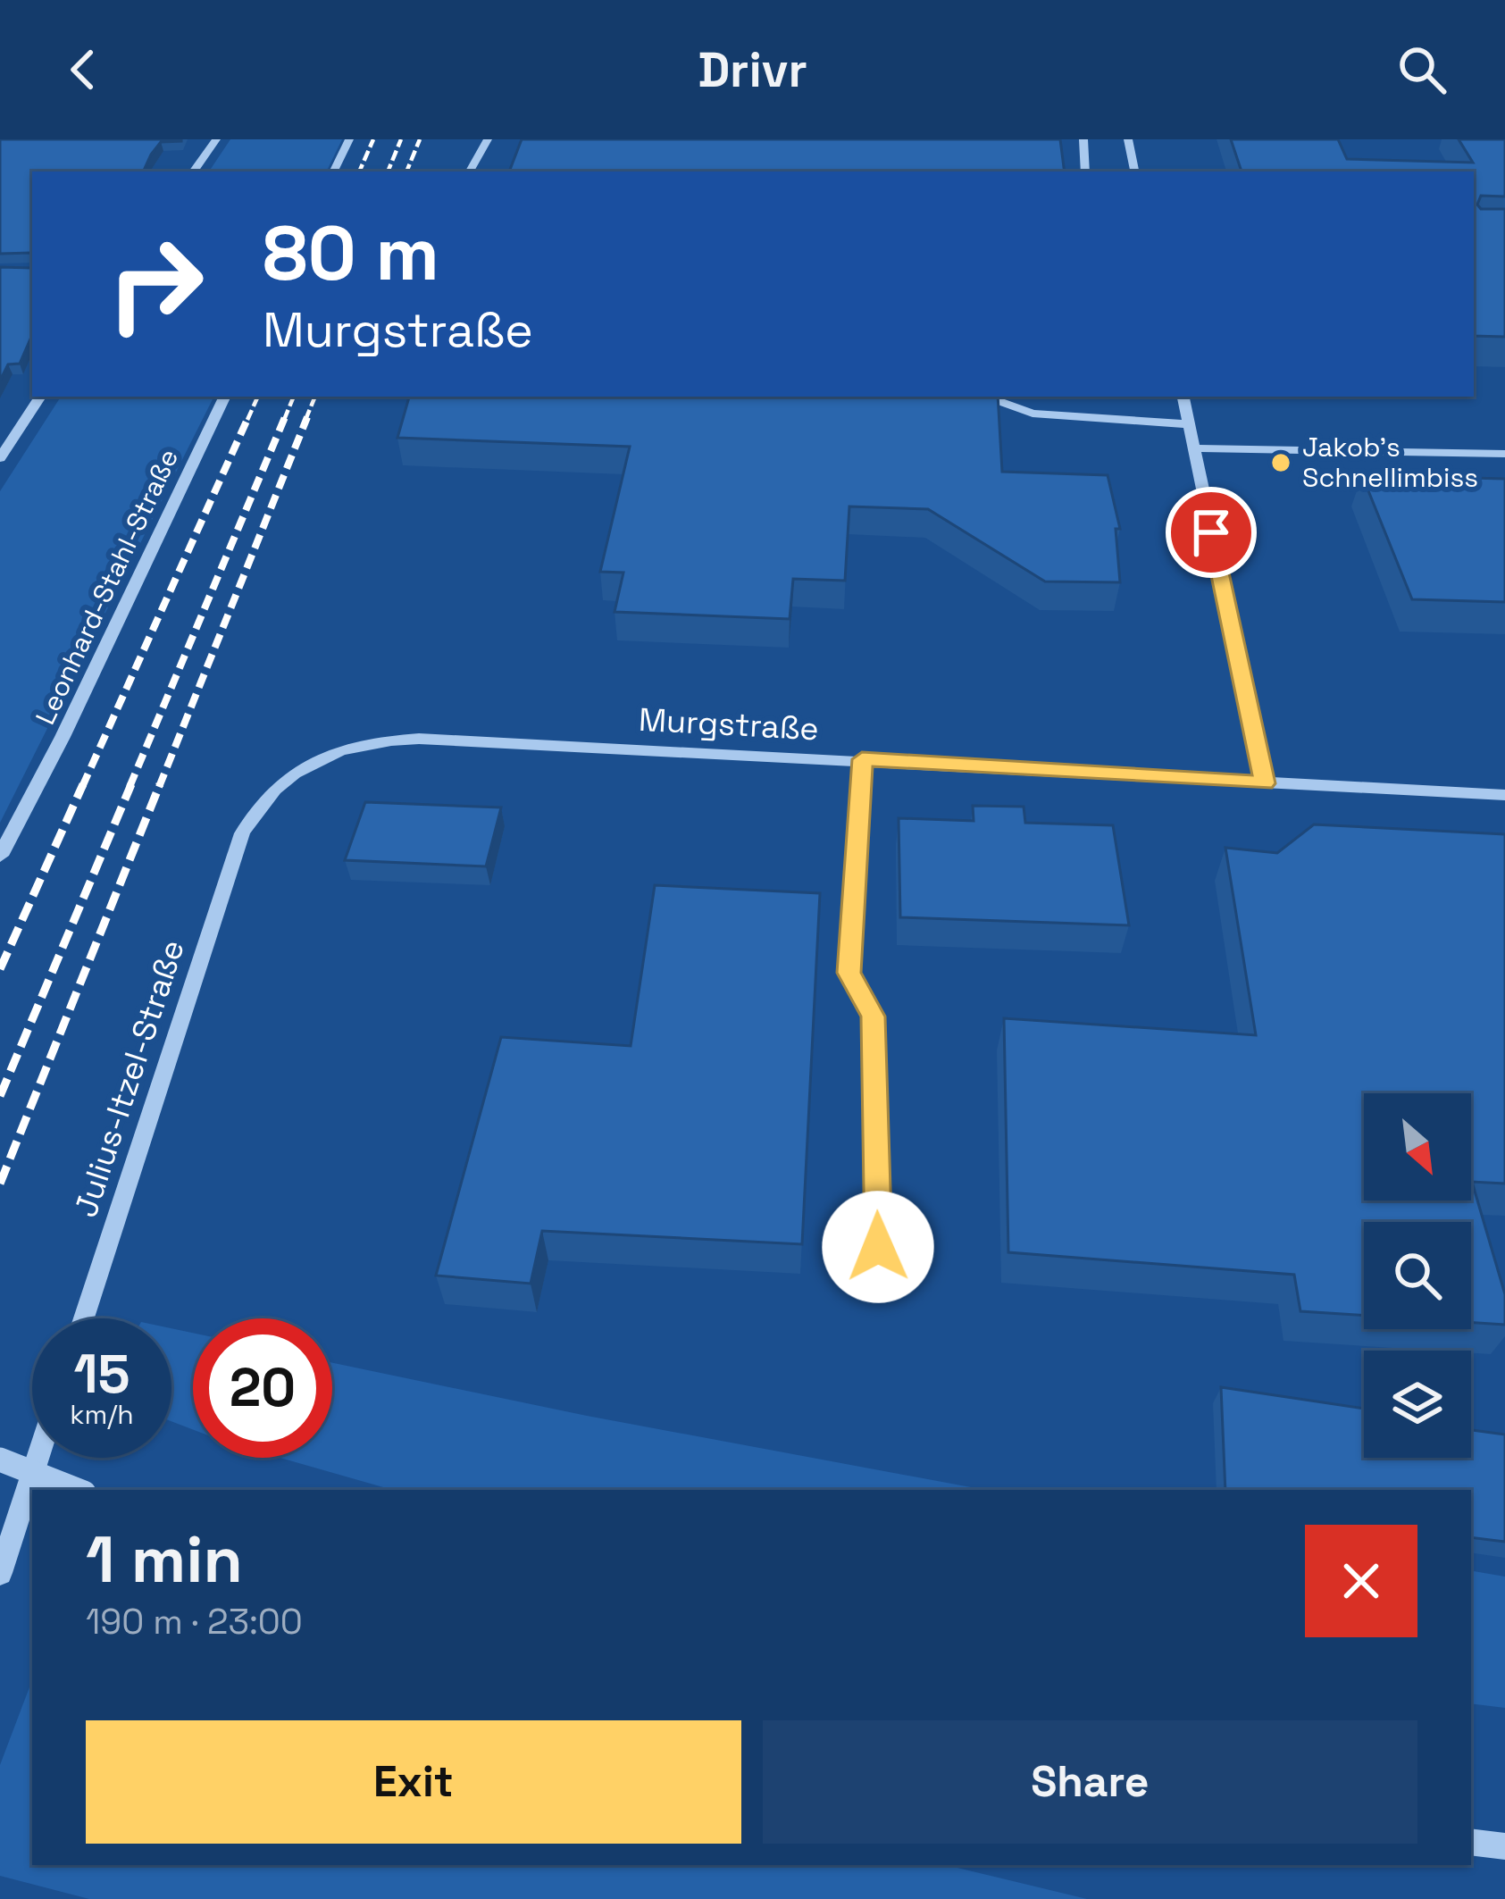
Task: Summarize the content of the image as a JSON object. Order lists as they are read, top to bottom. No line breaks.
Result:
{"streets":{"street":["Leonhard-Stahl-Straße","Murgstraße","Julius-Itzel-Straße"]},"crossings":[["Murgstraße","Julius-Itzel-Straße"]],"places":["Jakob's Schnellimbiss"],"north":"bottom right","page":{"header":"Drivr","turn":["80 m","Murgstraße"],"speed":"15 km/h","limit":"20","heading":["1 min","190 m · 23:00"],"buttons":["Exit","Share"]}}
